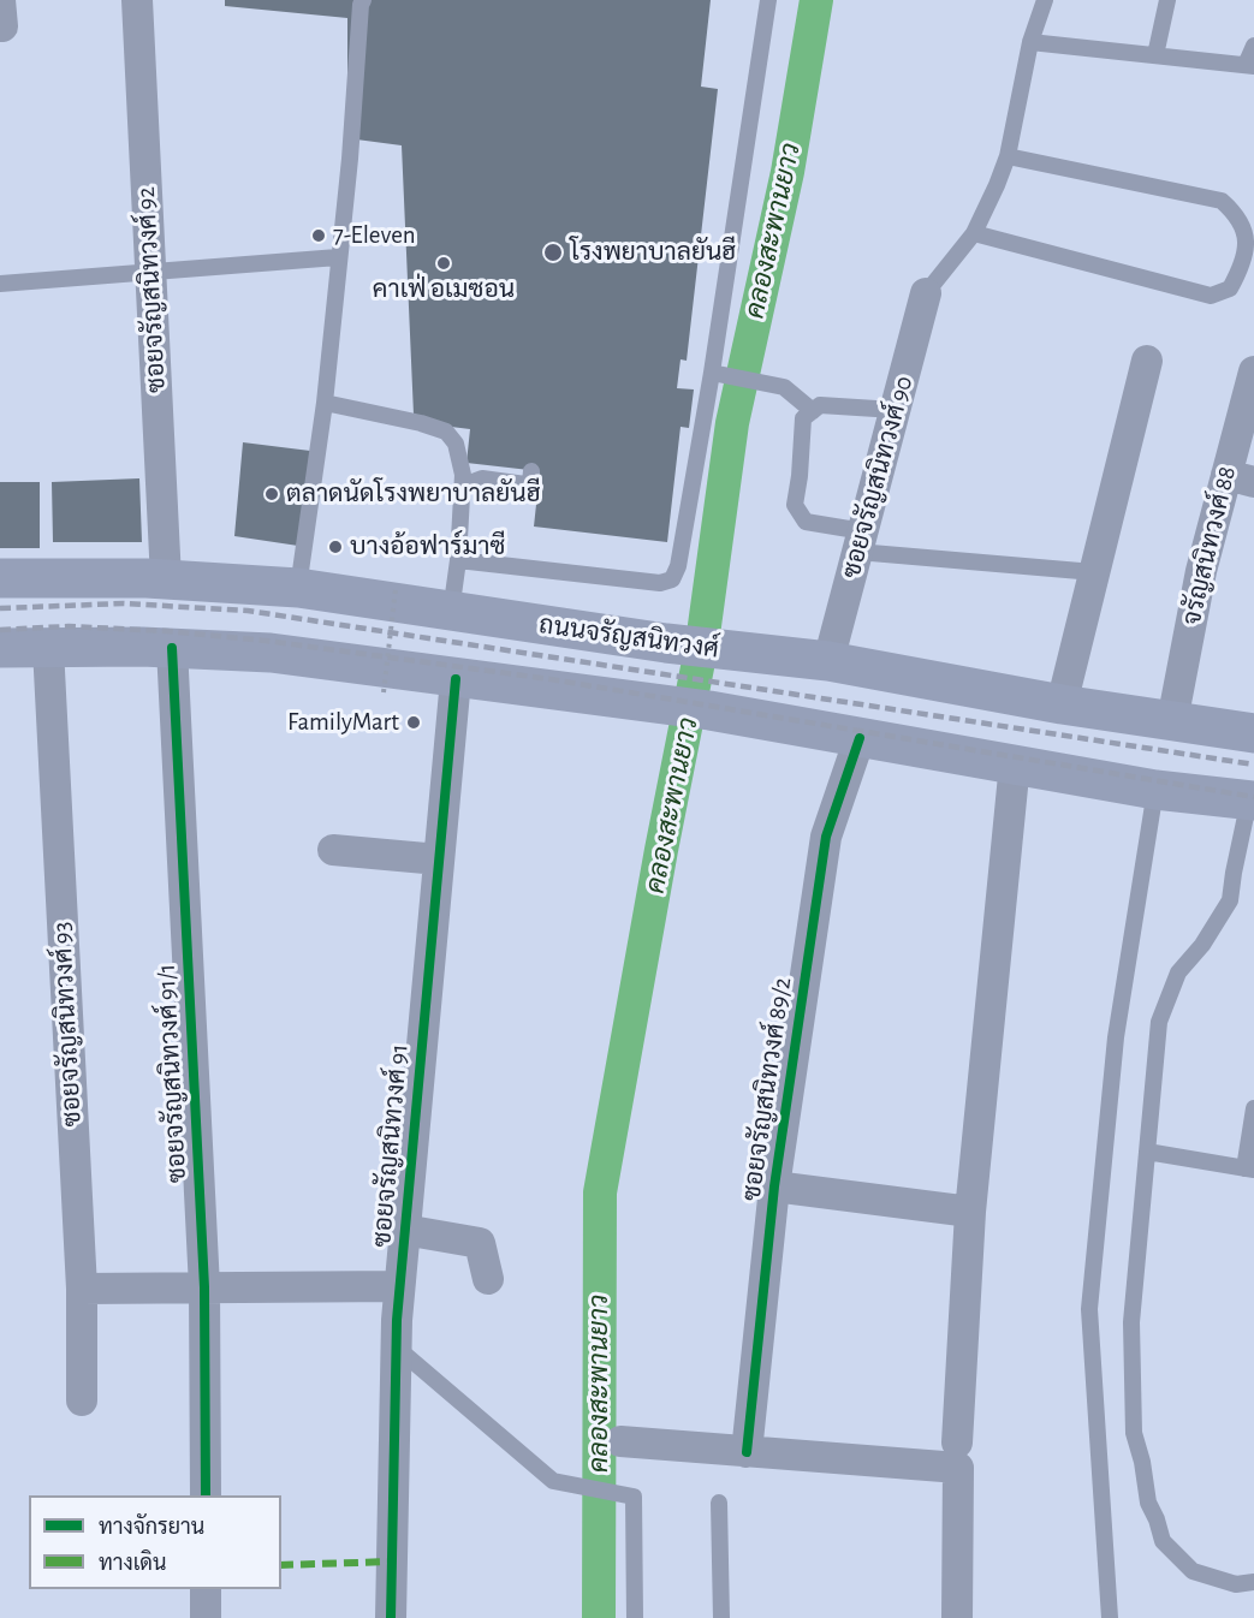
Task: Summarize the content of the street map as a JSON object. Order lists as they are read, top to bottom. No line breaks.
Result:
{"streets":{"main road":["ถนนจรัญสนิทวงศ์"],"street":["ซอยจรัญสนิทวงศ์ 92","ซอยจรัญสนิทวงศ์ 90","จรัญสนิทวงศ์ 88","ซอยจรัญสนิทวงศ์ 93","ซอยจรัญสนิทวงศ์ 91/1","ซอยจรัญสนิทวงศ์ 89/2","ซอยจรัญสนิทวงศ์ 91"]},"crossings":[["ซอยจรัญสนิทวงศ์ 92","ถนนจรัญสนิทวงศ์"],["ซอยจรัญสนิทวงศ์ 90","ถนนจรัญสนิทวงศ์"],["จรัญสนิทวงศ์ 88","ถนนจรัญสนิทวงศ์"]],"water":["คลองสะพานยาว"],"places":["7-Eleven","โรงพยาบาลยันฮี","คาเฟ่ อเมซอน","ตลาดนัดโรงพยาบาลยันฮี","บางอ้อฟาร์มาซี","FamilyMart"],"legend":["ทางจักรยาน","ทางเดิน"]}
